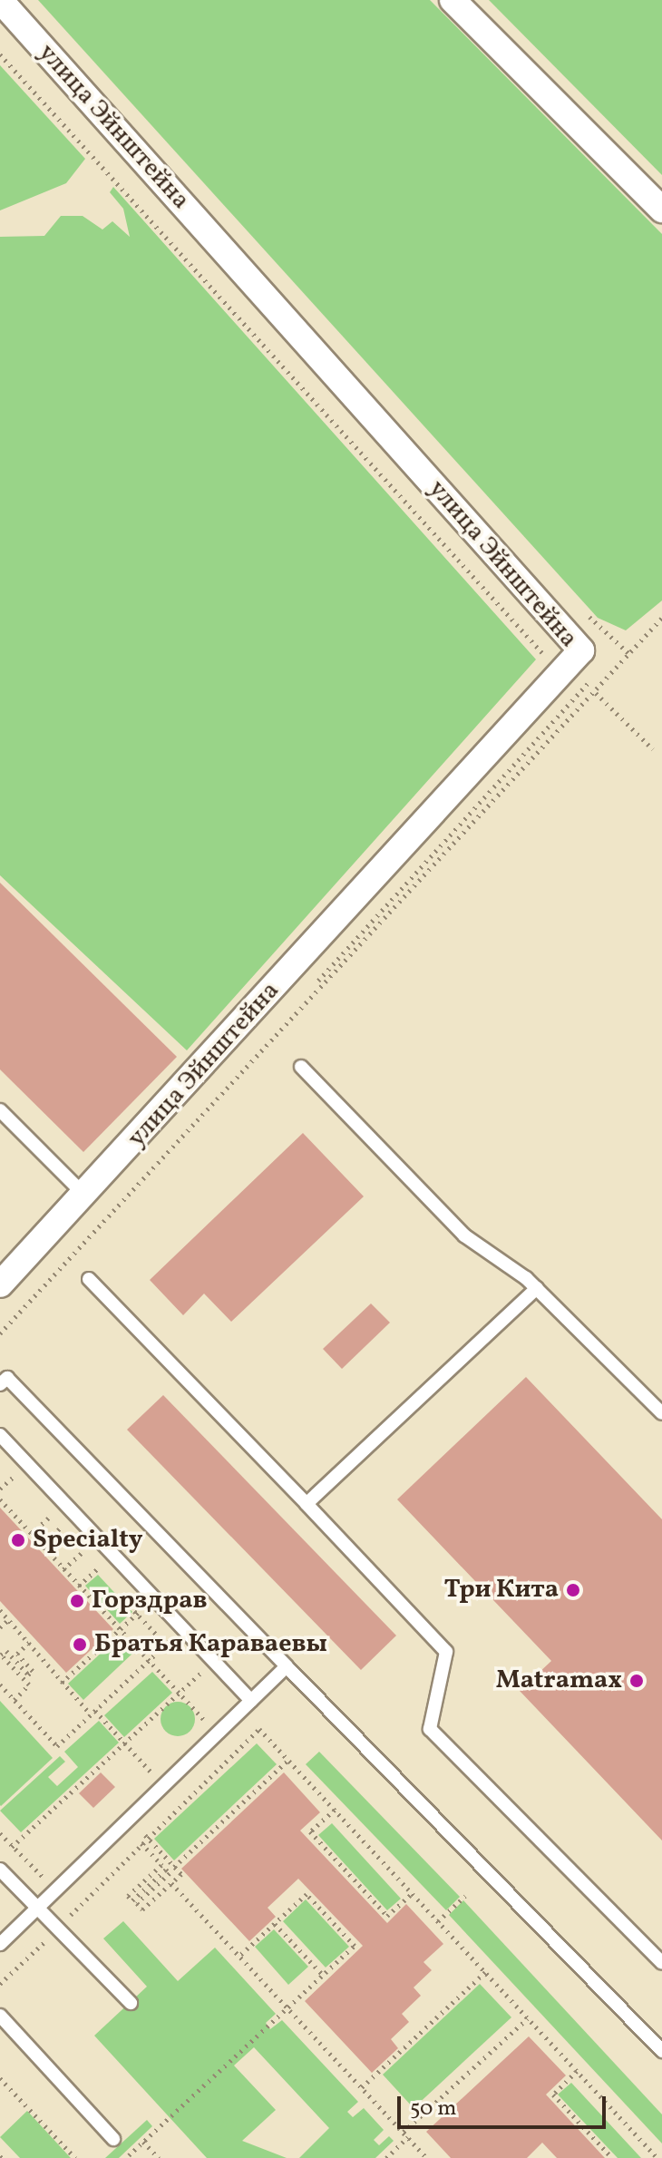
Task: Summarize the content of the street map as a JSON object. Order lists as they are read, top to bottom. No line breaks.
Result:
{"streets":{"street":["улица Эйнштейна"]},"places":["Specialty","Три Кита","Горздрав","Братья Караваевы","Matramax"],"scale_bar":"50 m"}
